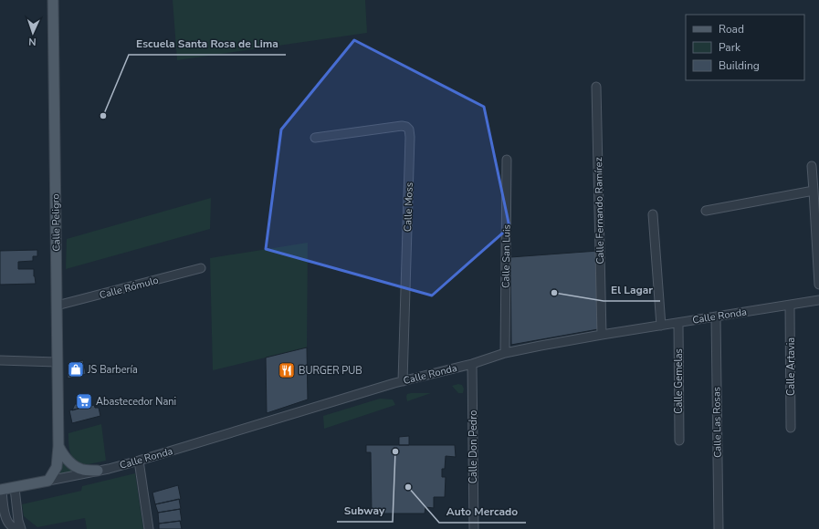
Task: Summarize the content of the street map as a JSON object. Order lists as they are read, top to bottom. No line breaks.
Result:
{"streets":{"main road":["Calle Peligro"],"street":["Calle Moss","Calle Fernando Ramírez","Calle San Luis","Calle Rómulo","Calle Ronda","Calle Artavia","Calle Gemelas","Calle Las Rosas","Calle Don Pedro"]},"crossings":[["Calle Moss","Calle Ronda"],["Calle Fernando Ramírez","Calle Ronda"],["Calle Peligro","Calle Rómulo"],["Calle Peligro","Calle Ronda"],["Calle San Luis","Calle Ronda"],["Calle Ronda","Calle Artavia"],["Calle Ronda","Calle Gemelas"],["Calle Ronda","Calle Las Rosas"],["Calle Ronda","Calle Don Pedro"]],"places":{"other":["Escuela Santa Rosa de Lima","El Lagar","Subway","Auto Mercado"],"shop":["JS Barbería"],"restaurant":["BURGER PUB"],"supermarket":["Abastecedor Nani"]},"legend":["Road","Park","Building"],"north":"bottom"}
